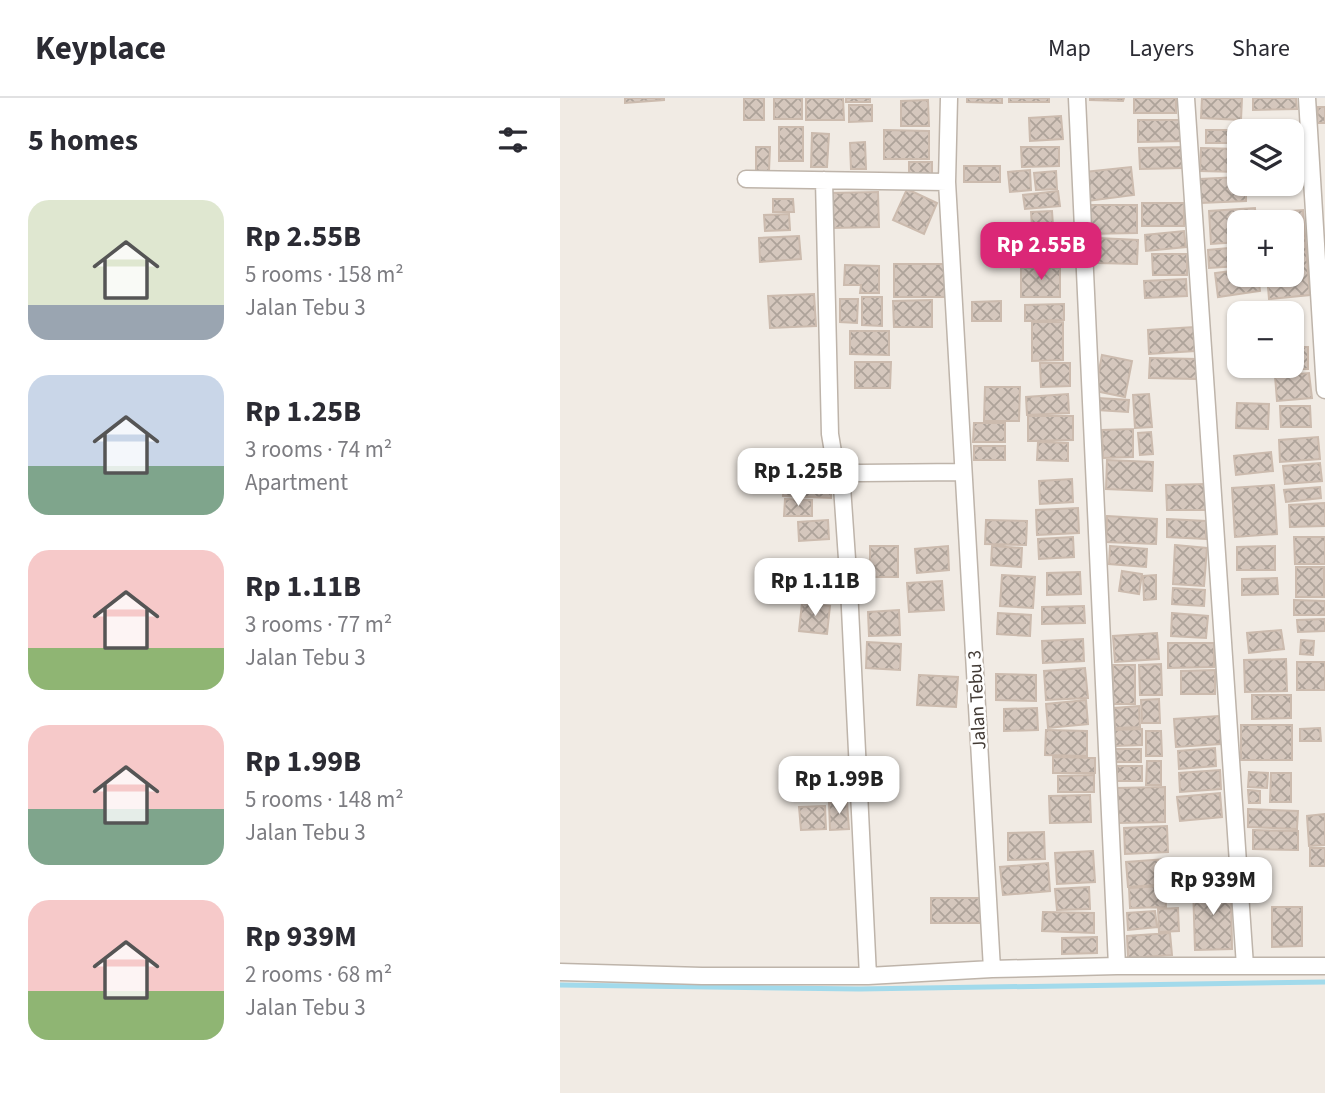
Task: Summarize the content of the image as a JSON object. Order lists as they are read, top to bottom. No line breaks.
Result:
{"streets":{"street":["Jalan Tebu 3"]},"page":{"header":"Keyplace","nav":["Map","Layers","Share"],"heading":"5 homes","map_buttons":["+","−"],"list":[{"name":"Rp 2.55B","note":"5 rooms · 158 m² · Jalan Tebu 3"},{"name":"Rp 1.25B","note":"3 rooms · 74 m² · Apartment"},{"name":"Rp 1.11B","note":"3 rooms · 77 m² · Jalan Tebu 3"},{"name":"Rp 1.99B","note":"5 rooms · 148 m² · Jalan Tebu 3"},{"name":"Rp 939M","note":"2 rooms · 68 m² · Jalan Tebu 3"}],"price":["Rp 2.55B","Rp 1.25B","Rp 1.11B","Rp 1.99B","Rp 939M"]}}
